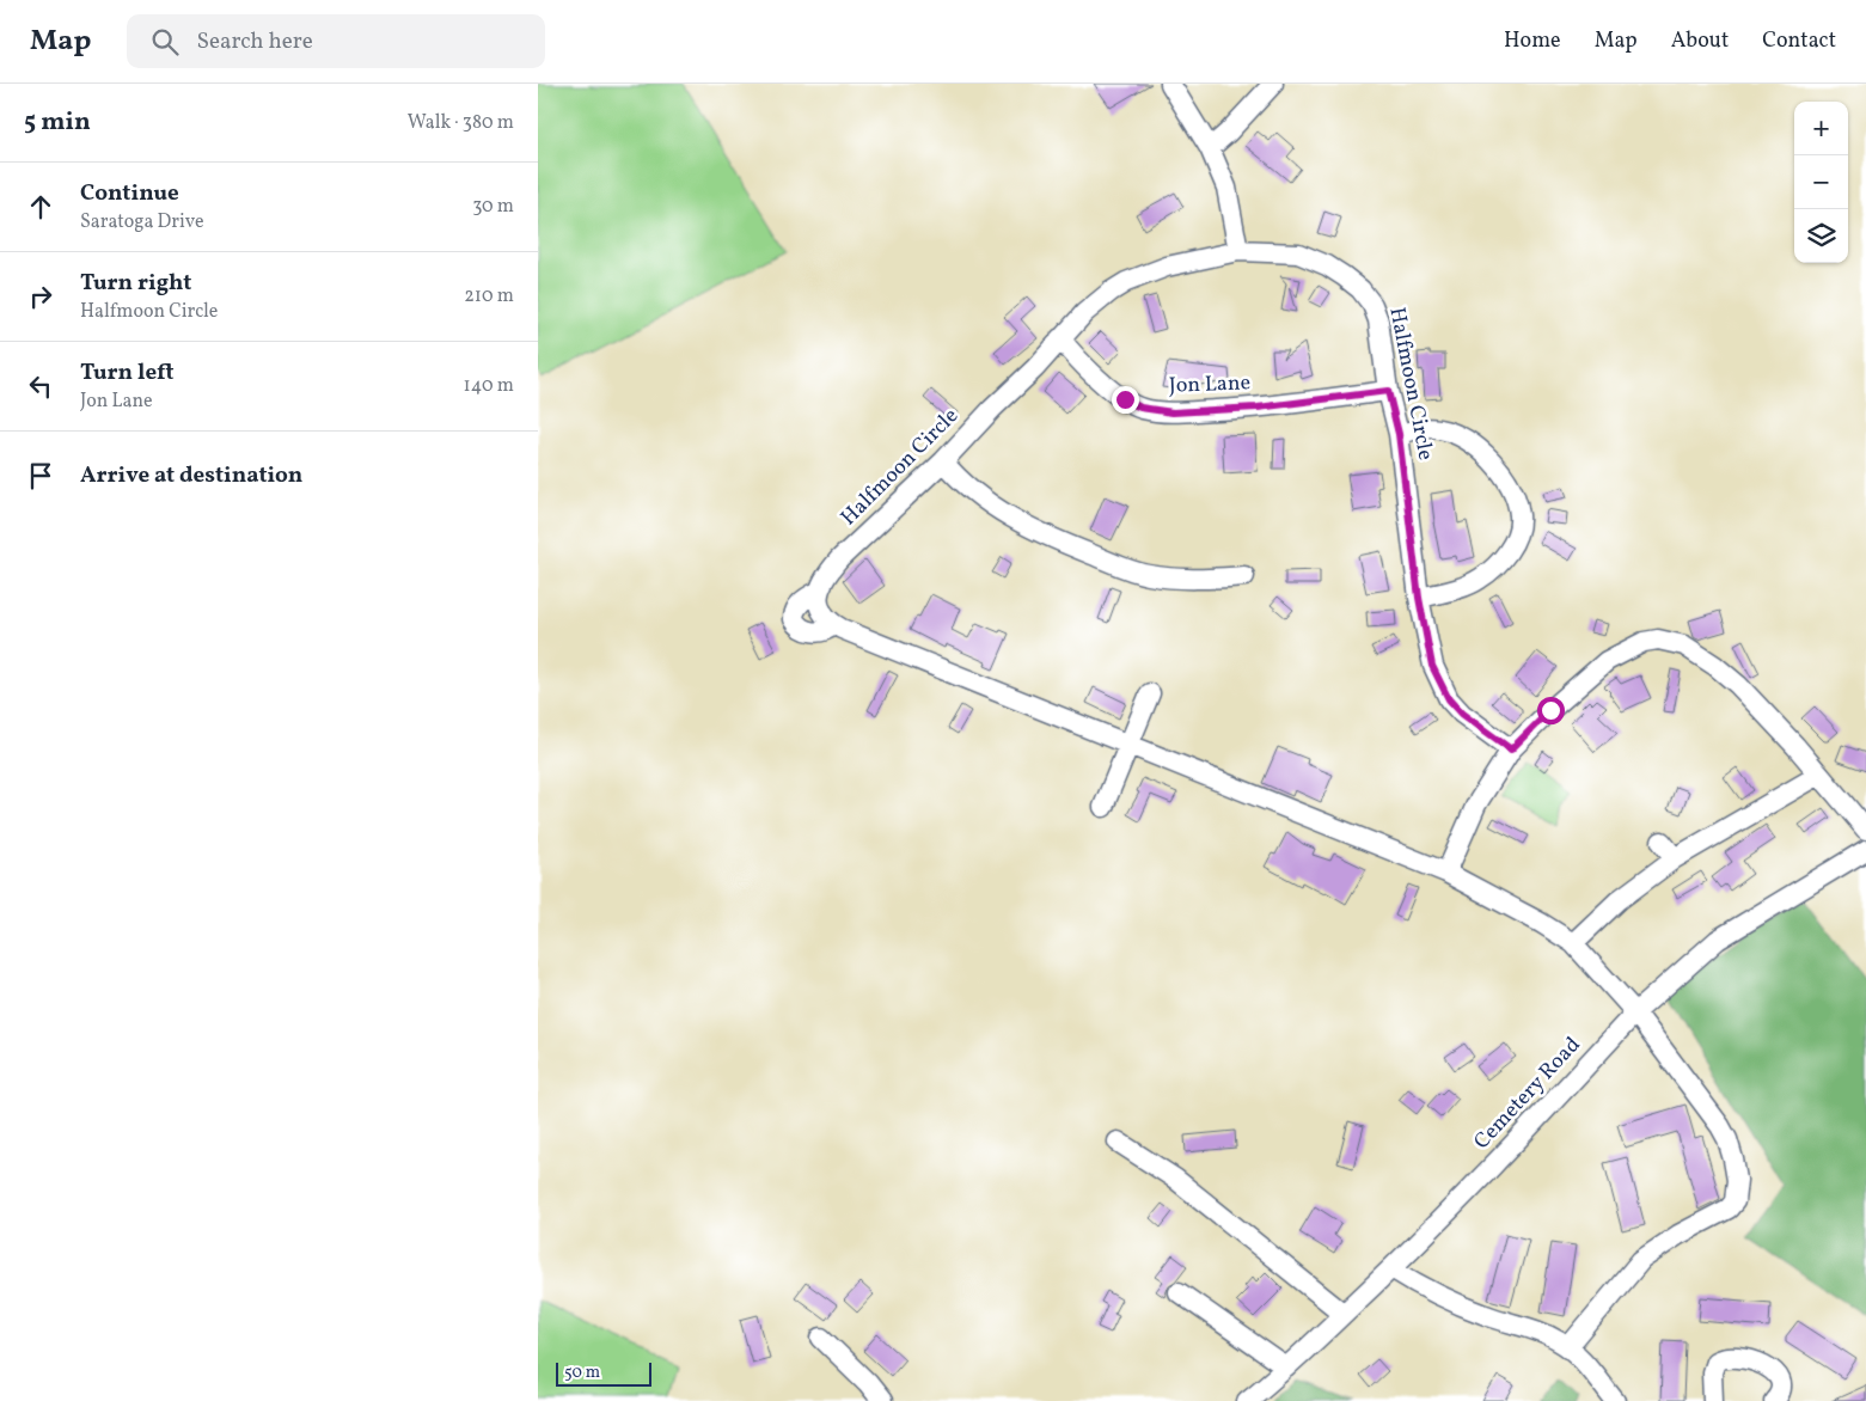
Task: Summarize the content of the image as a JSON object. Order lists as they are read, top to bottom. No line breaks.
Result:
{"streets":{"street":["Halfmoon Circle","Jon Lane","Cemetery Road"]},"crossings":[["Halfmoon Circle","Jon Lane"]],"scale_bar":"50 m","page":{"header":"Map","search":"Search here","nav":["Home","Map","About","Contact"],"heading":["5 min","Walk · 380 m"],"map_buttons":["+","−"],"list":[["Continue","Saratoga Drive","30 m"],["Turn right","Halfmoon Circle","210 m"],["Turn left","Jon Lane","140 m"],"Arrive at destination"],"scale":"50 m"}}
